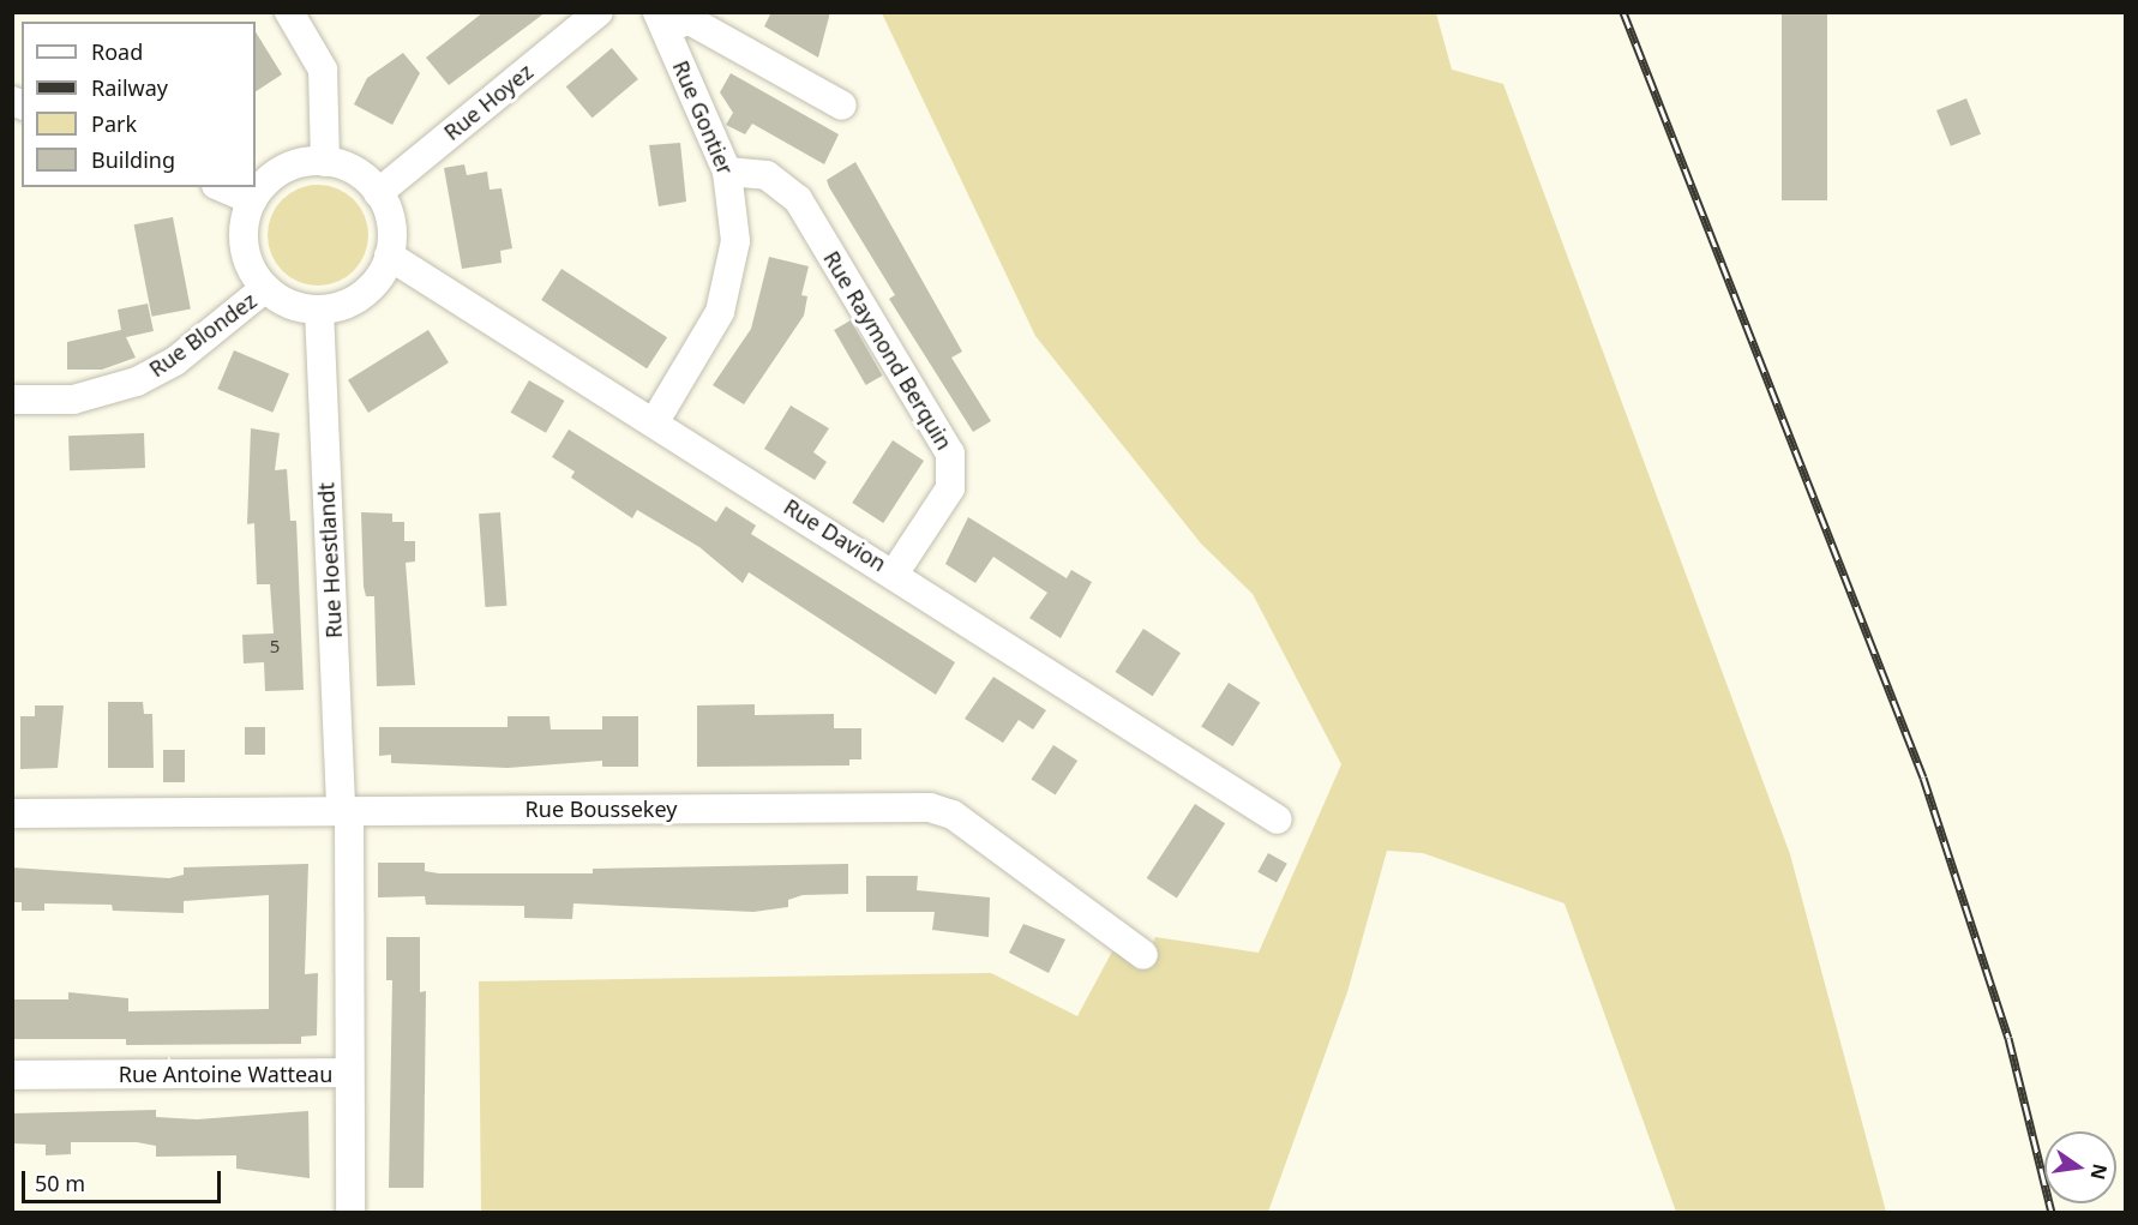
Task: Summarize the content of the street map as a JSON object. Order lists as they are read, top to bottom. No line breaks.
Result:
{"streets":{"street":["Rue Hoyez","Rue Gontier","Rue Blondez","Rue Raymond Berquin","Rue Davion","Rue Hoestlandt","Rue Boussekey","Rue Antoine Watteau"]},"crossings":[["Rue Hoyez","Rue Blondez"],["Rue Hoyez","Rue Davion"],["Rue Hoyez","Rue Hoestlandt"],["Rue Gontier","Rue Raymond Berquin"],["Rue Gontier","Rue Davion"],["Rue Blondez","Rue Davion"],["Rue Blondez","Rue Hoestlandt"],["Rue Raymond Berquin","Rue Davion"],["Rue Davion","Rue Hoestlandt"],["Rue Hoestlandt","Rue Boussekey"],["Rue Hoestlandt","Rue Antoine Watteau"],["Rue Boussekey","Rue Antoine Watteau"]],"house_numbers":["5"],"legend":["Road","Railway","Park","Building"],"scale_bar":"50 m","north":"right"}
